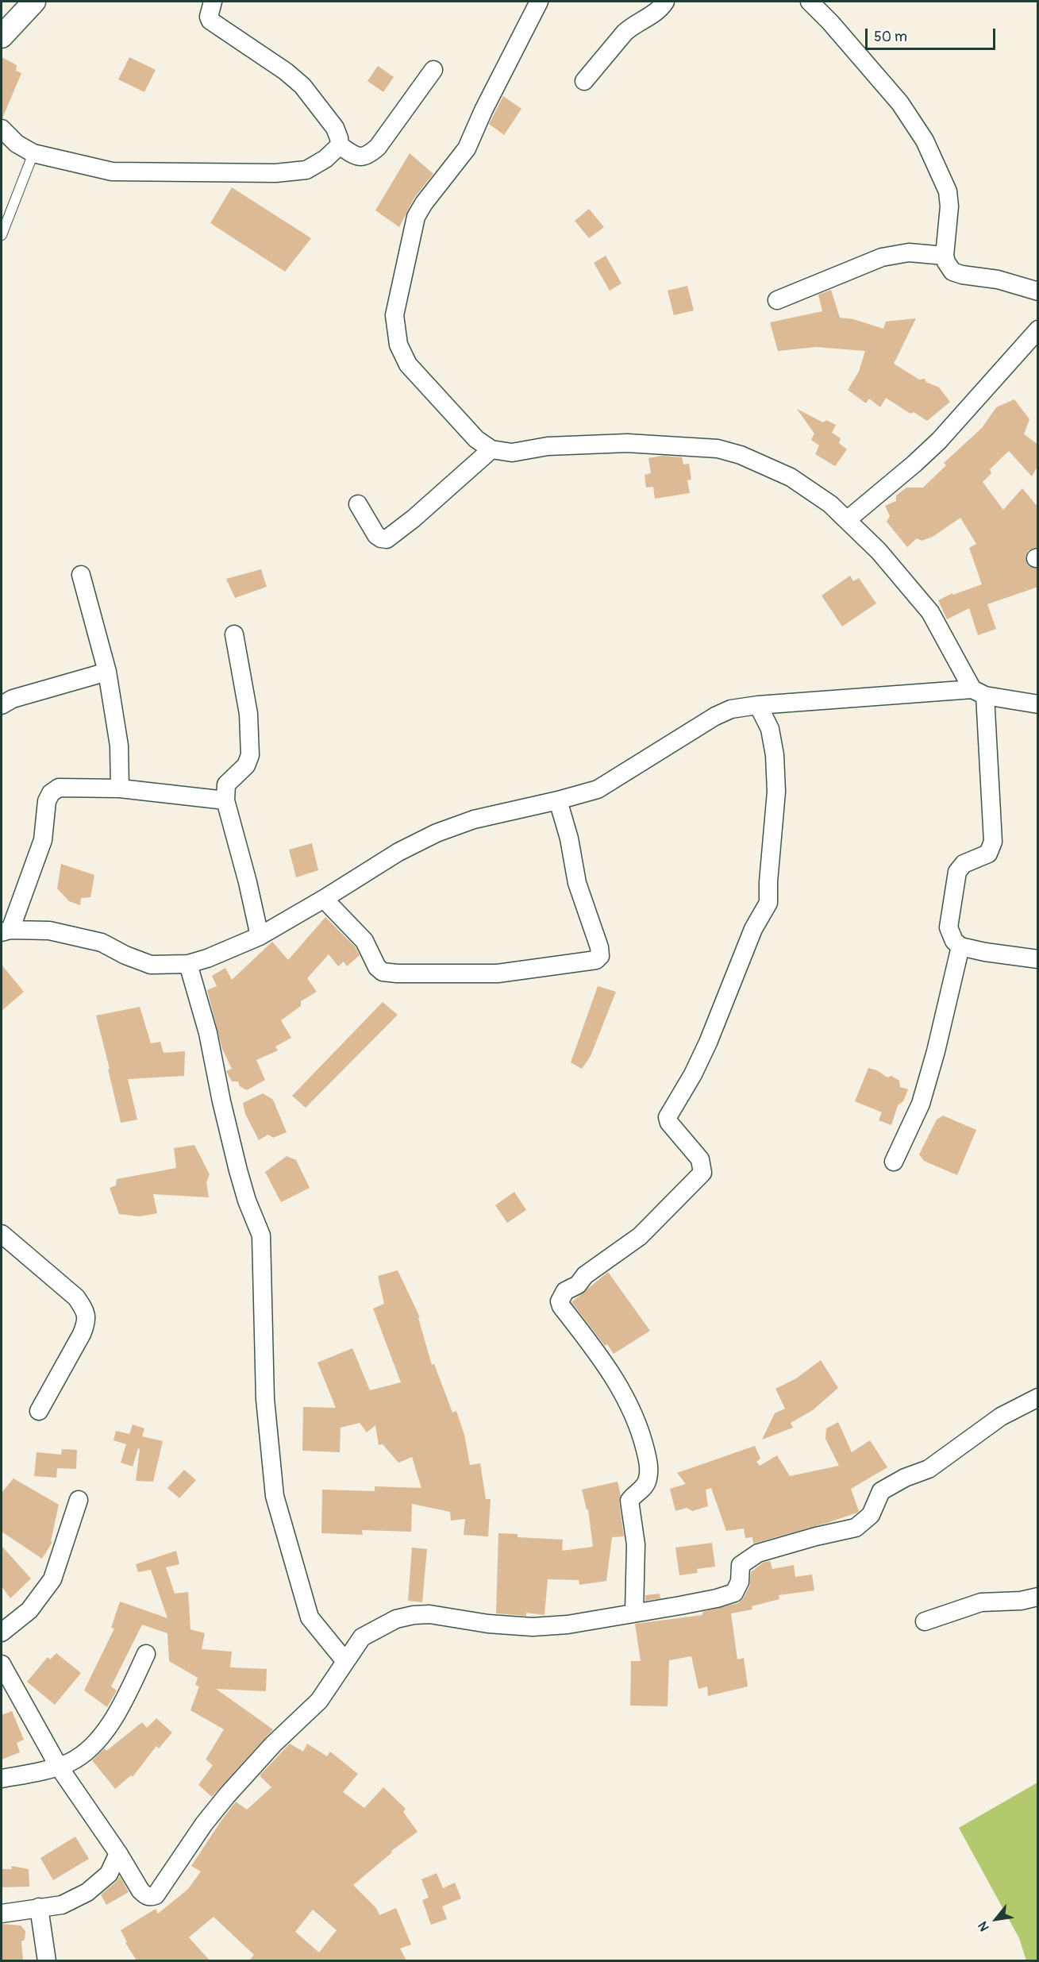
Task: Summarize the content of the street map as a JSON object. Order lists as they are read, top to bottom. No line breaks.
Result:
{"scale_bar":"50 m","north":"bottom left"}
